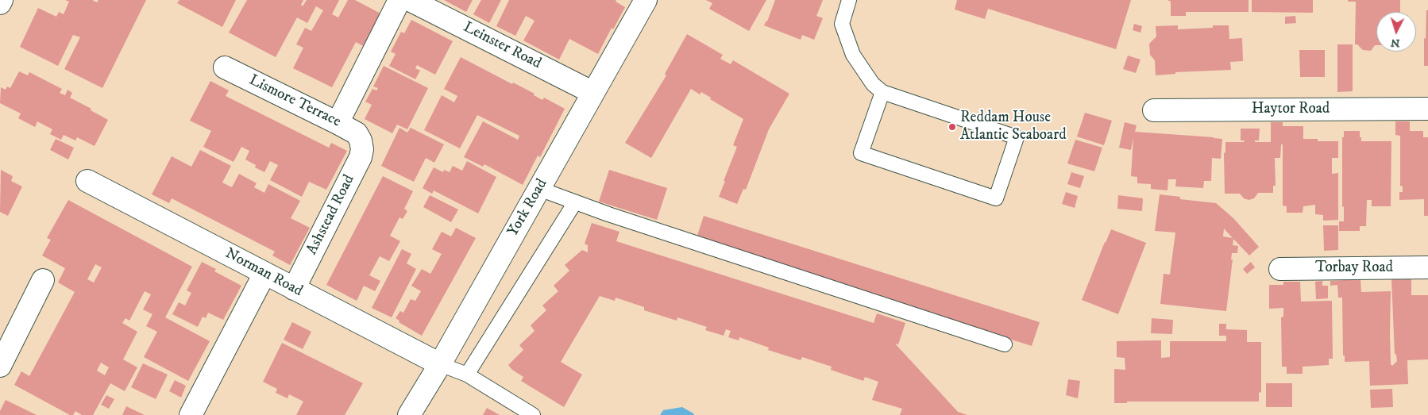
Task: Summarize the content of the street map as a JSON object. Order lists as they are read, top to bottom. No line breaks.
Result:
{"streets":{"street":["Leinster Road","Lismore Terrace","Haytor Road","York Road","Ashstead Road","Torbay Road","Norman Road"]},"crossings":[["Leinster Road","York Road"],["Lismore Terrace","Ashstead Road"],["York Road","Norman Road"],["Ashstead Road","Norman Road"]],"places":["Reddam House Atlantic Seaboard"],"north":"bottom"}
